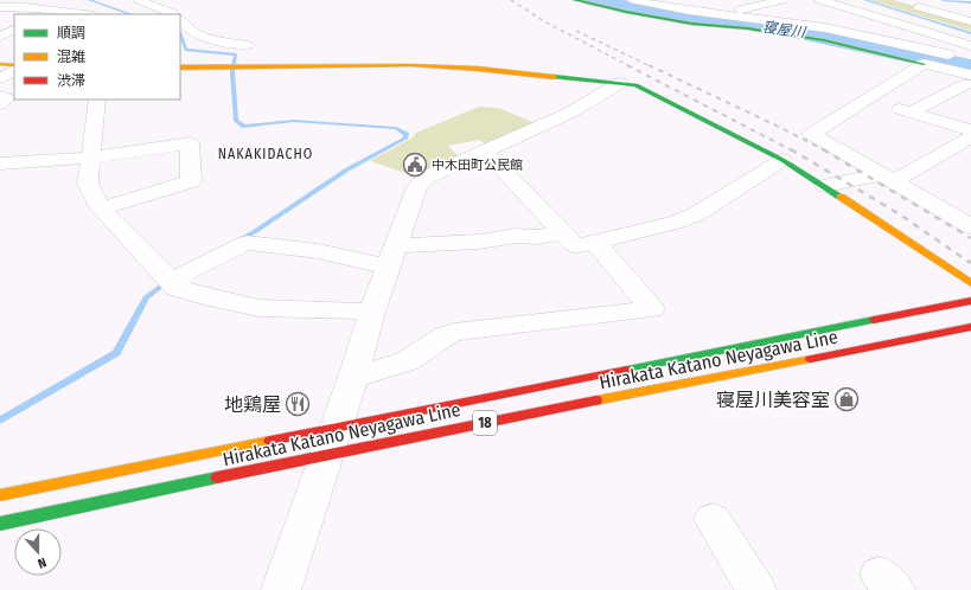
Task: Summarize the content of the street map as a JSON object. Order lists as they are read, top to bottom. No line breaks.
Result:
{"streets":{"street":["Hirakata Katano Neyagawa Line","18"]},"districts":["NAKAKIDACHO"],"water":["寝屋川"],"places":{"public building":["中木田町公民館"],"shop":["寝屋川美容室"],"restaurant":["地鶏屋"]},"legend":["順調","混雑","渋滞"],"north":"bottom"}
